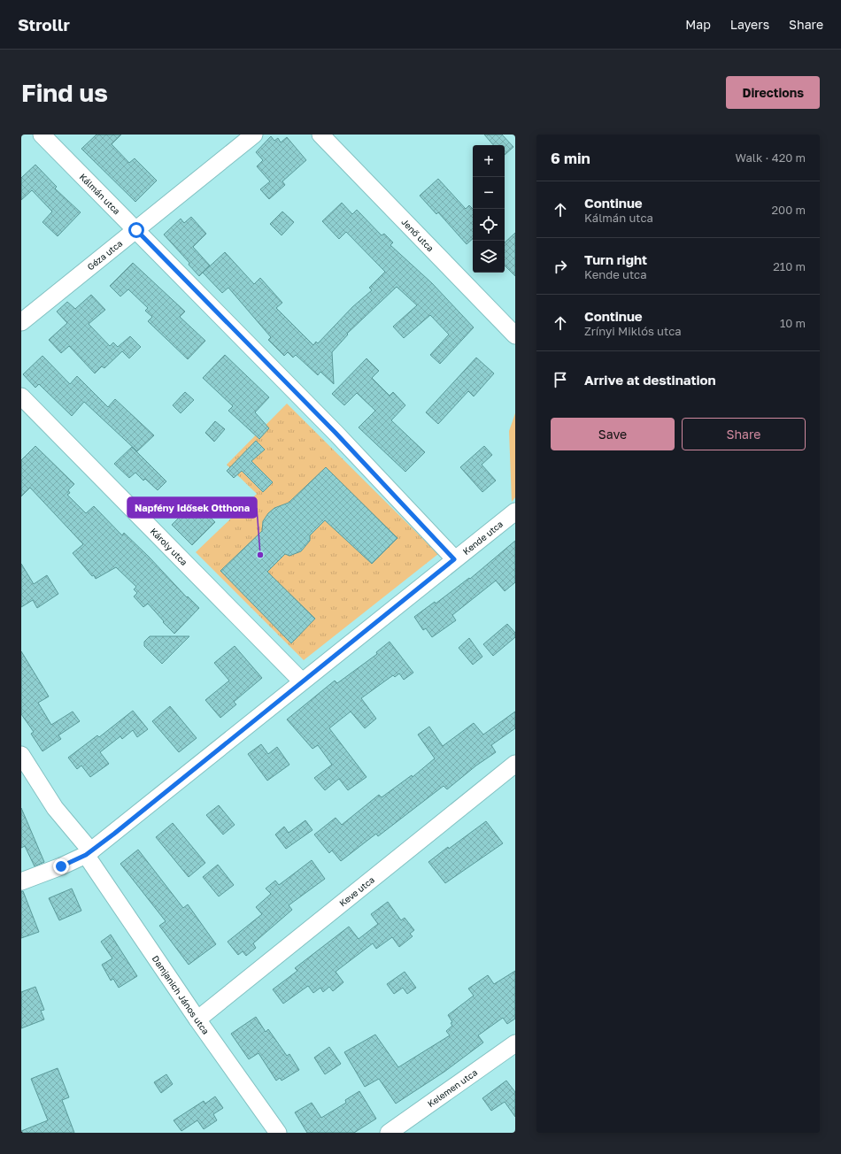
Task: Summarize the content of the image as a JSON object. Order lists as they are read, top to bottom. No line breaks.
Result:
{"streets":{"street":["Kálmán utca","Jenő utca","Géza utca","Kende utca","Károly utca","Keve utca","Damjanich János utca","Kelemen utca"]},"crossings":[["Kálmán utca","Géza utca"],["Kálmán utca","Kende utca"],["Kende utca","Károly utca"],["Kende utca","Damjanich János utca"],["Keve utca","Damjanich János utca"]],"places":["Napfény Idősek Otthona"],"page":{"header":"Strollr","nav":["Map","Layers","Share"],"buttons":["Directions",["Save","Share"]],"title":"Find us","heading":["6 min","Walk · 420 m"],"map_buttons":["+","−"],"list":[["Continue","Kálmán utca","200 m"],["Turn right","Kende utca","210 m"],["Continue","Zrínyi Miklós utca","10 m"],"Arrive at destination"]}}
